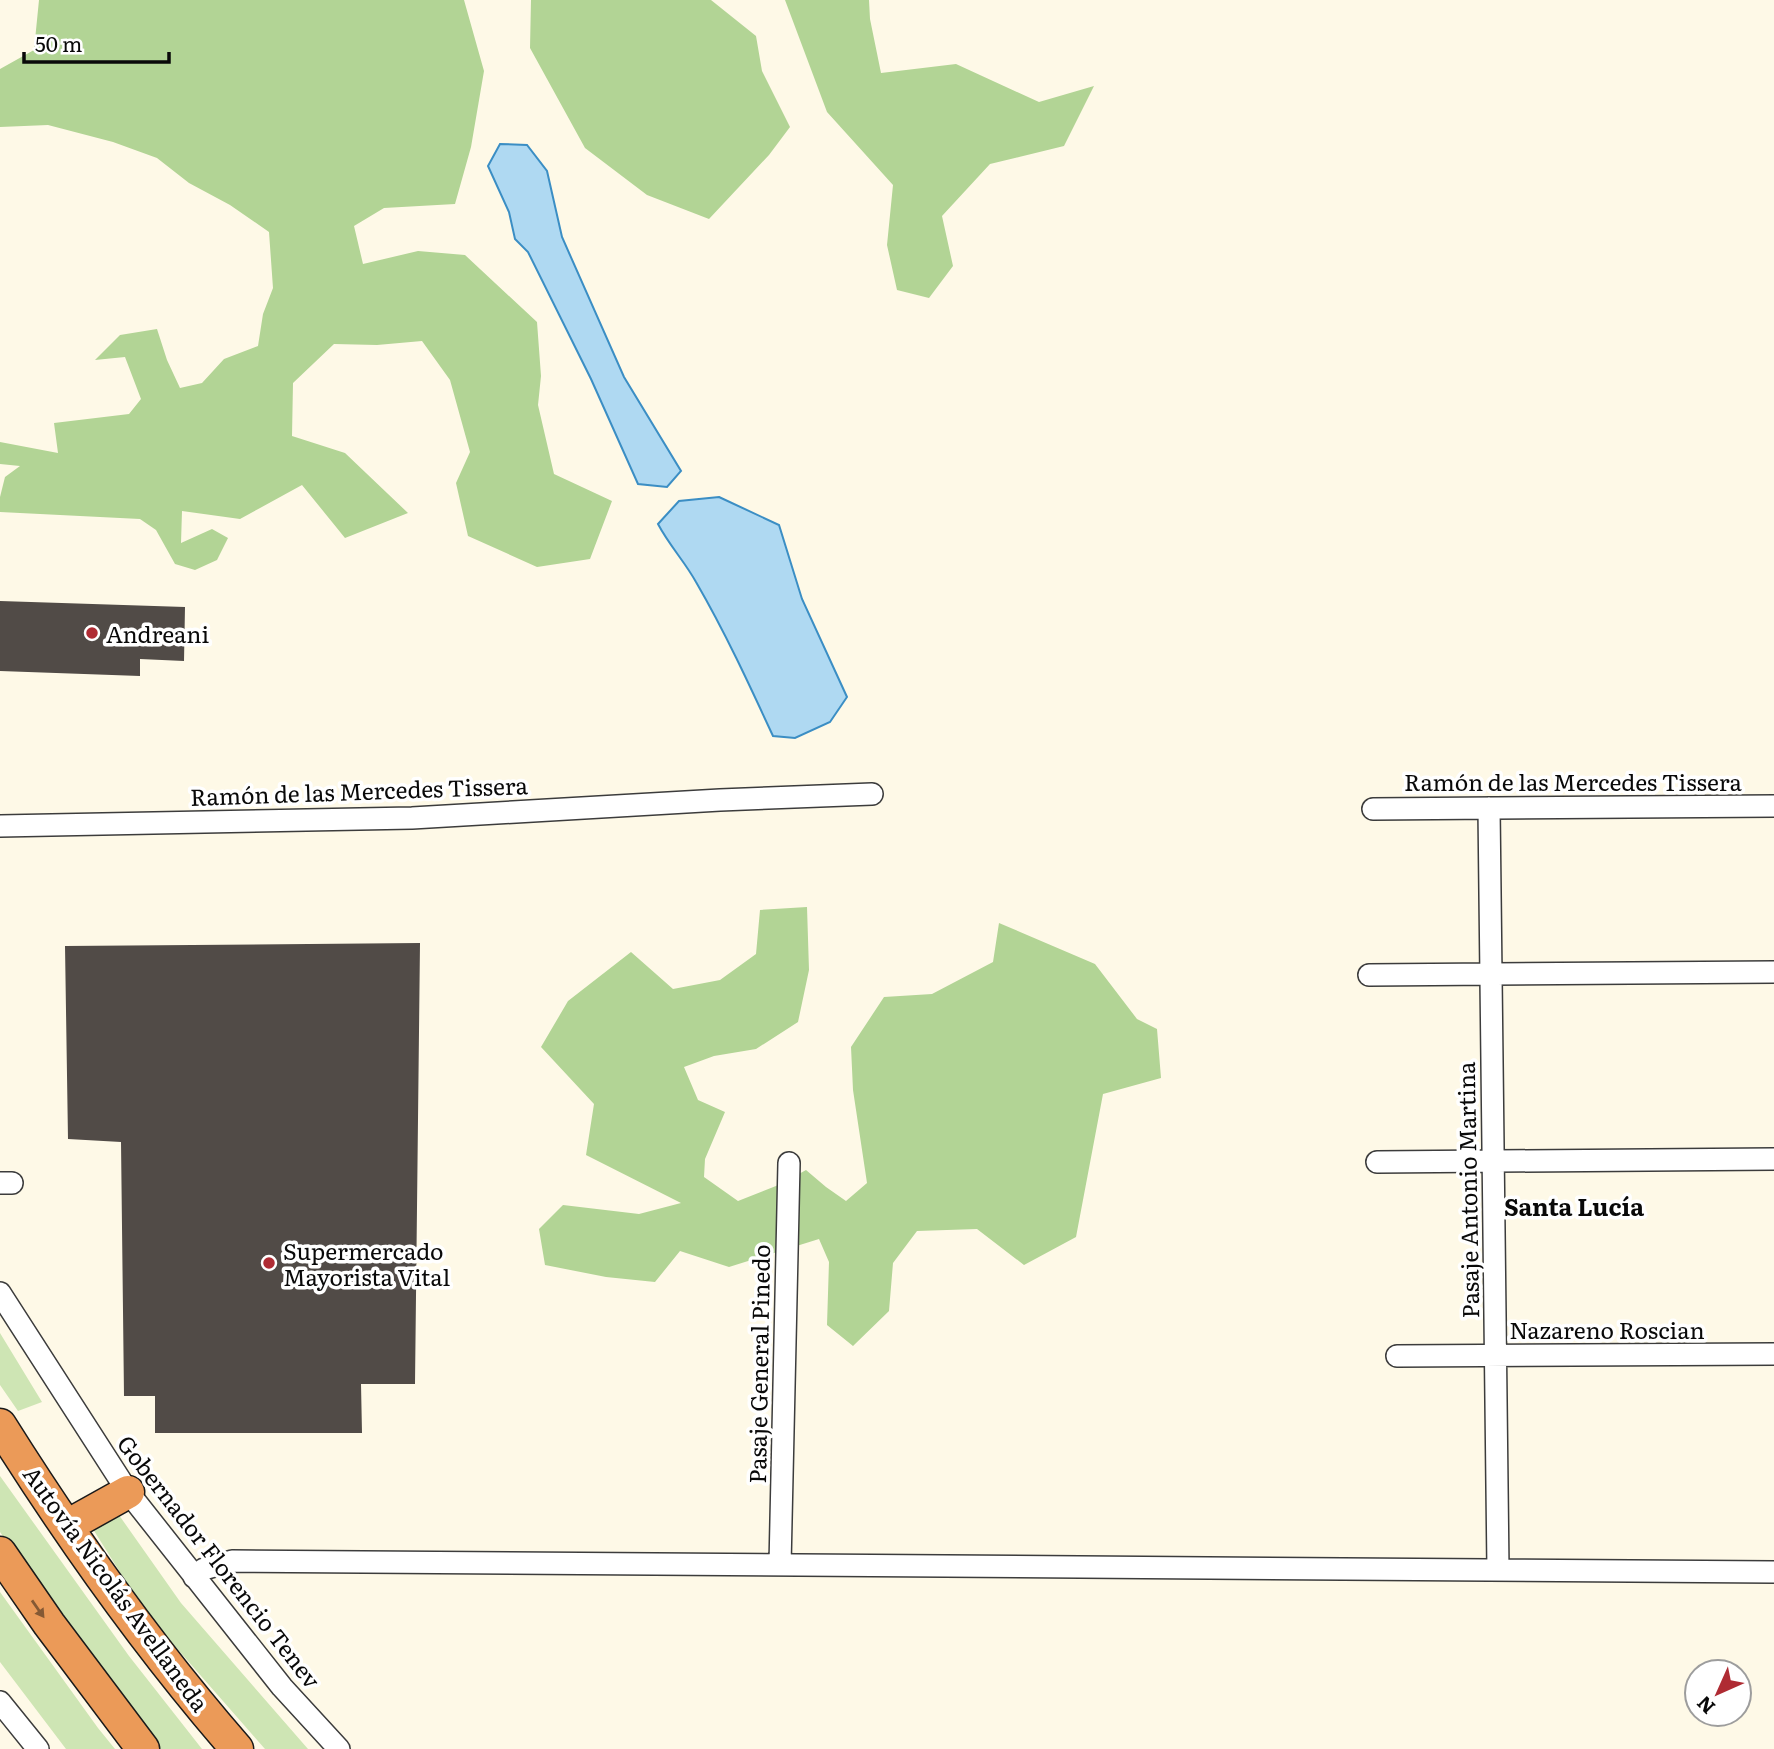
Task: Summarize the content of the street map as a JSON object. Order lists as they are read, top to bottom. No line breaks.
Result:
{"streets":{"highway":["Autovía Nicolás Avellaneda"],"street":["Ramón de las Mercedes Tissera","Pasaje Antonio Martina","Nazareno Roscian","Pasaje General Pinedo","Gobernador Florencio Tenev"]},"crossings":[["Ramón de las Mercedes Tissera","Pasaje Antonio Martina"],["Pasaje Antonio Martina","Nazareno Roscian"]],"districts":["Santa Lucía"],"places":["Andreani","Supermercado Mayorista Vital"],"scale_bar":"50 m","north":"bottom left"}
